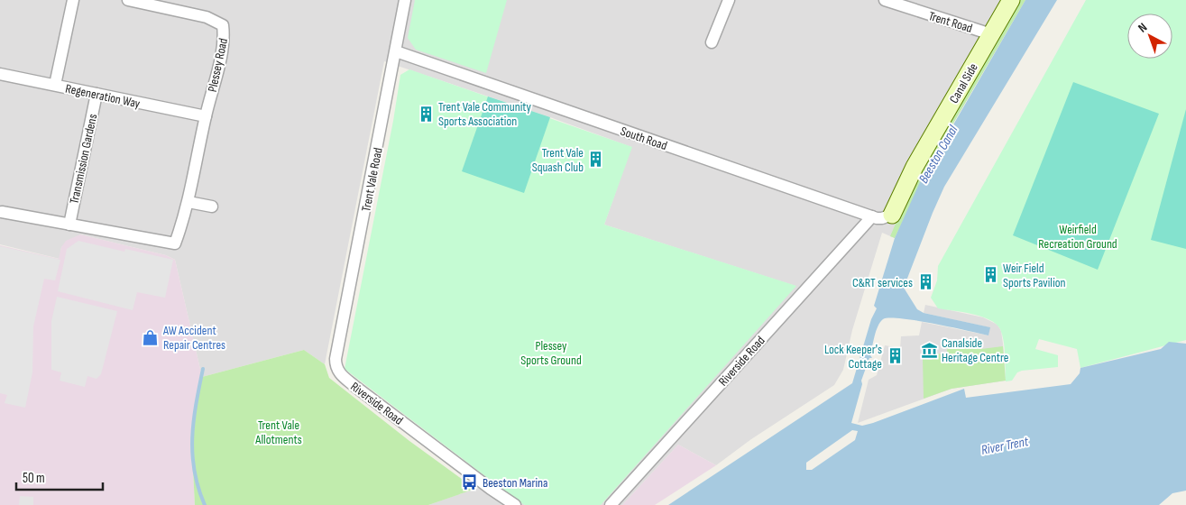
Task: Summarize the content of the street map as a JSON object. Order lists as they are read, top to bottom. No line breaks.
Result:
{"streets":{"street":["Trent Road","Plessey Road","Canal Side","Regeneration Way","South Road","Transmission Gardens","Trent Vale Road","Riverside Road"]},"crossings":[["Trent Road","Canal Side"],["Plessey Road","Regeneration Way"],["Plessey Road","Transmission Gardens"],["Canal Side","South Road"],["Regeneration Way","Transmission Gardens"],["South Road","Trent Vale Road"],["South Road","Riverside Road"],["Trent Vale Road","Riverside Road"]],"water":["Beeston Canal","River Trent"],"parks":["Weirfield Recreation Ground","Plessey Sports Ground","Trent Vale Allotments"],"places":{"building":["Trent Vale Community Sports Association","Trent Vale Squash Club","Weir Field Sports Pavilion","C&RT services","Lock Keeper's Cottage"],"shop":["AW Accident Repair Centres"],"museum":["Canalside Heritage Centre"],"bus stop":["Beeston Marina"]},"scale_bar":"50 m","north":"top left"}
